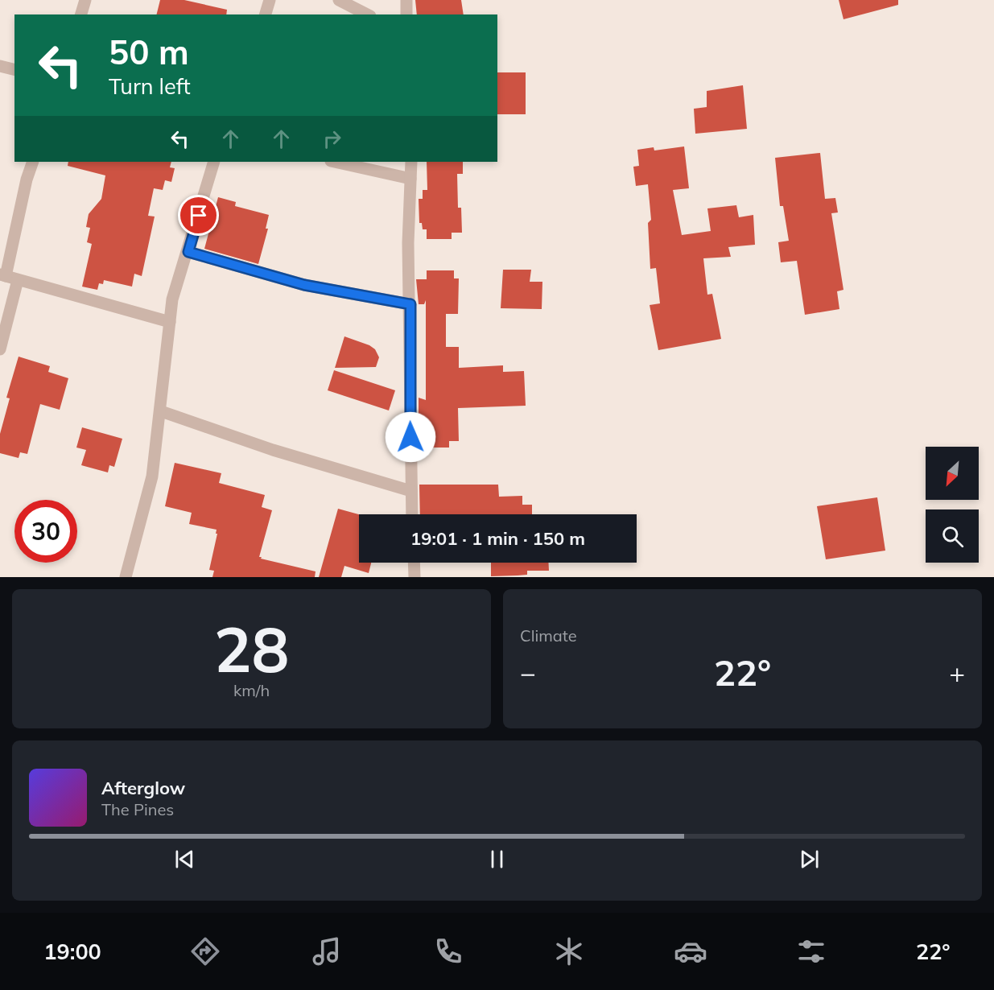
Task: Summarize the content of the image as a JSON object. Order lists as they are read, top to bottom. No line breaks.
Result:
{"north":"bottom left","page":{"turn":["50 m","Turn left"],"limit":"30","trip":"19:01 · 1 min · 150 m","tile":[["28","km/h"],"Climate"],"heat":["−","22°","+"],"song":["Afterglow","The Pines"],"tabs":["19:00","22°"]}}
